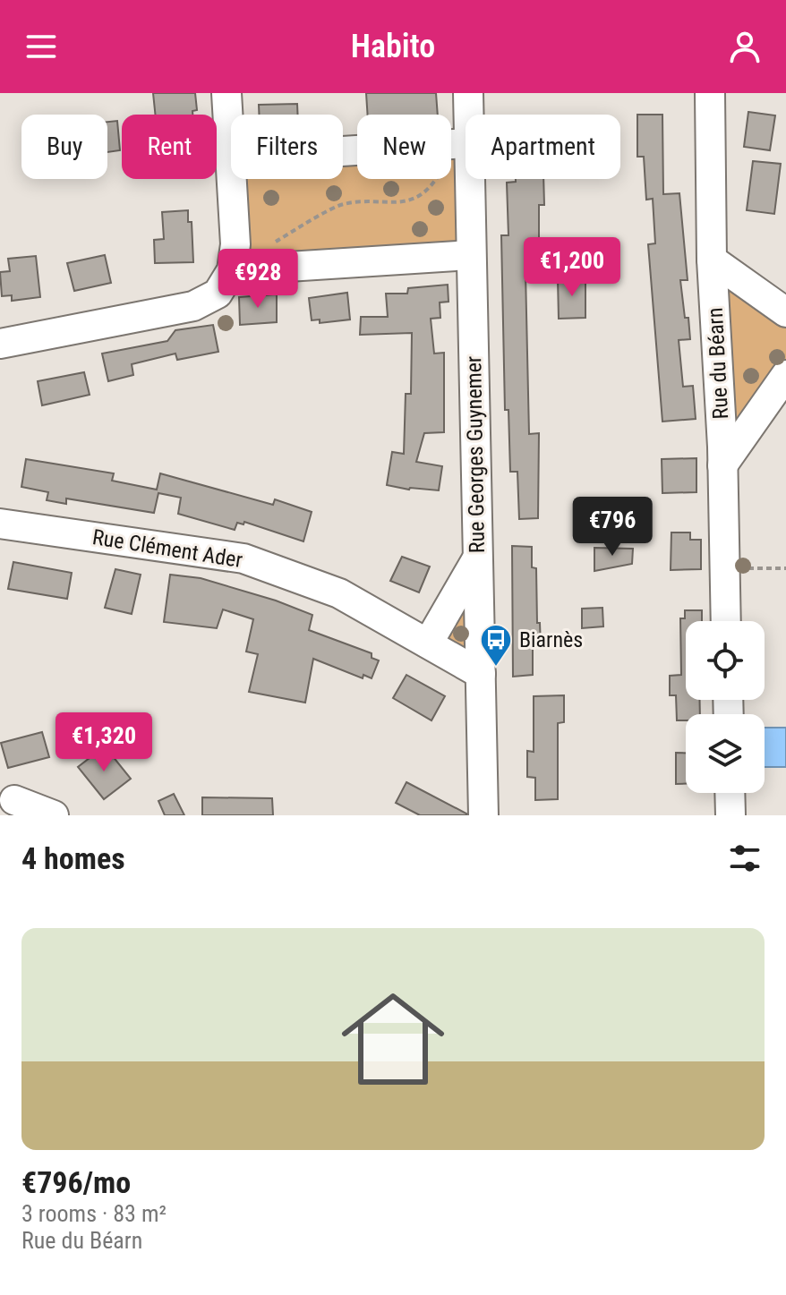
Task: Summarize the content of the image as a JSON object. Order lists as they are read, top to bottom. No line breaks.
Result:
{"streets":{"street":["Rue du Béarn","Rue Georges Guynemer","Rue Clément Ader"]},"crossings":[["Rue Georges Guynemer","Rue Clément Ader"]],"places":{"bus stop":["Biarnès"]},"page":{"header":"Habito","chip":["Buy","Rent","Filters","New","Apartment"],"price":["€1,200","€928","€796","€1,320"],"heading":"4 homes","list":[{"name":"€796/mo","note":"3 rooms · 83 m² · Rue du Béarn"}]}}
